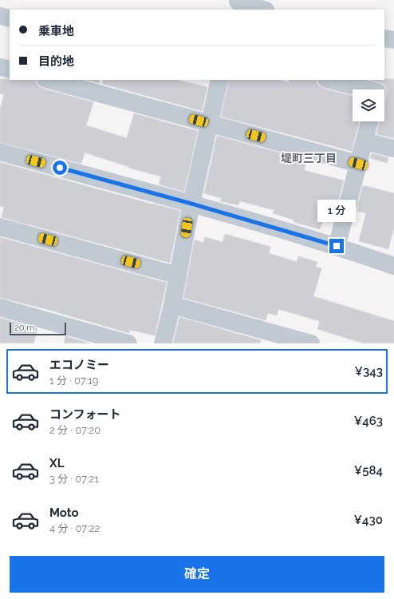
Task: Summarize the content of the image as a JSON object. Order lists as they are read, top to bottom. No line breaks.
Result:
{"districts":["堤町三丁目"],"scale_bar":"20 m","page":{"banner":["乗車地","目的地"],"bubble":"1 分","scale":"20 m","list":[{"name":"エコノミー","note":"1 分 · 07:19","value":"¥343"},{"name":"コンフォート","note":"2 分 · 07:20","value":"¥463"},{"name":"XL","note":"3 分 · 07:21","value":"¥584"},{"name":"Moto","note":"4 分 · 07:22","value":"¥430"}],"buttons":"確定"}}
